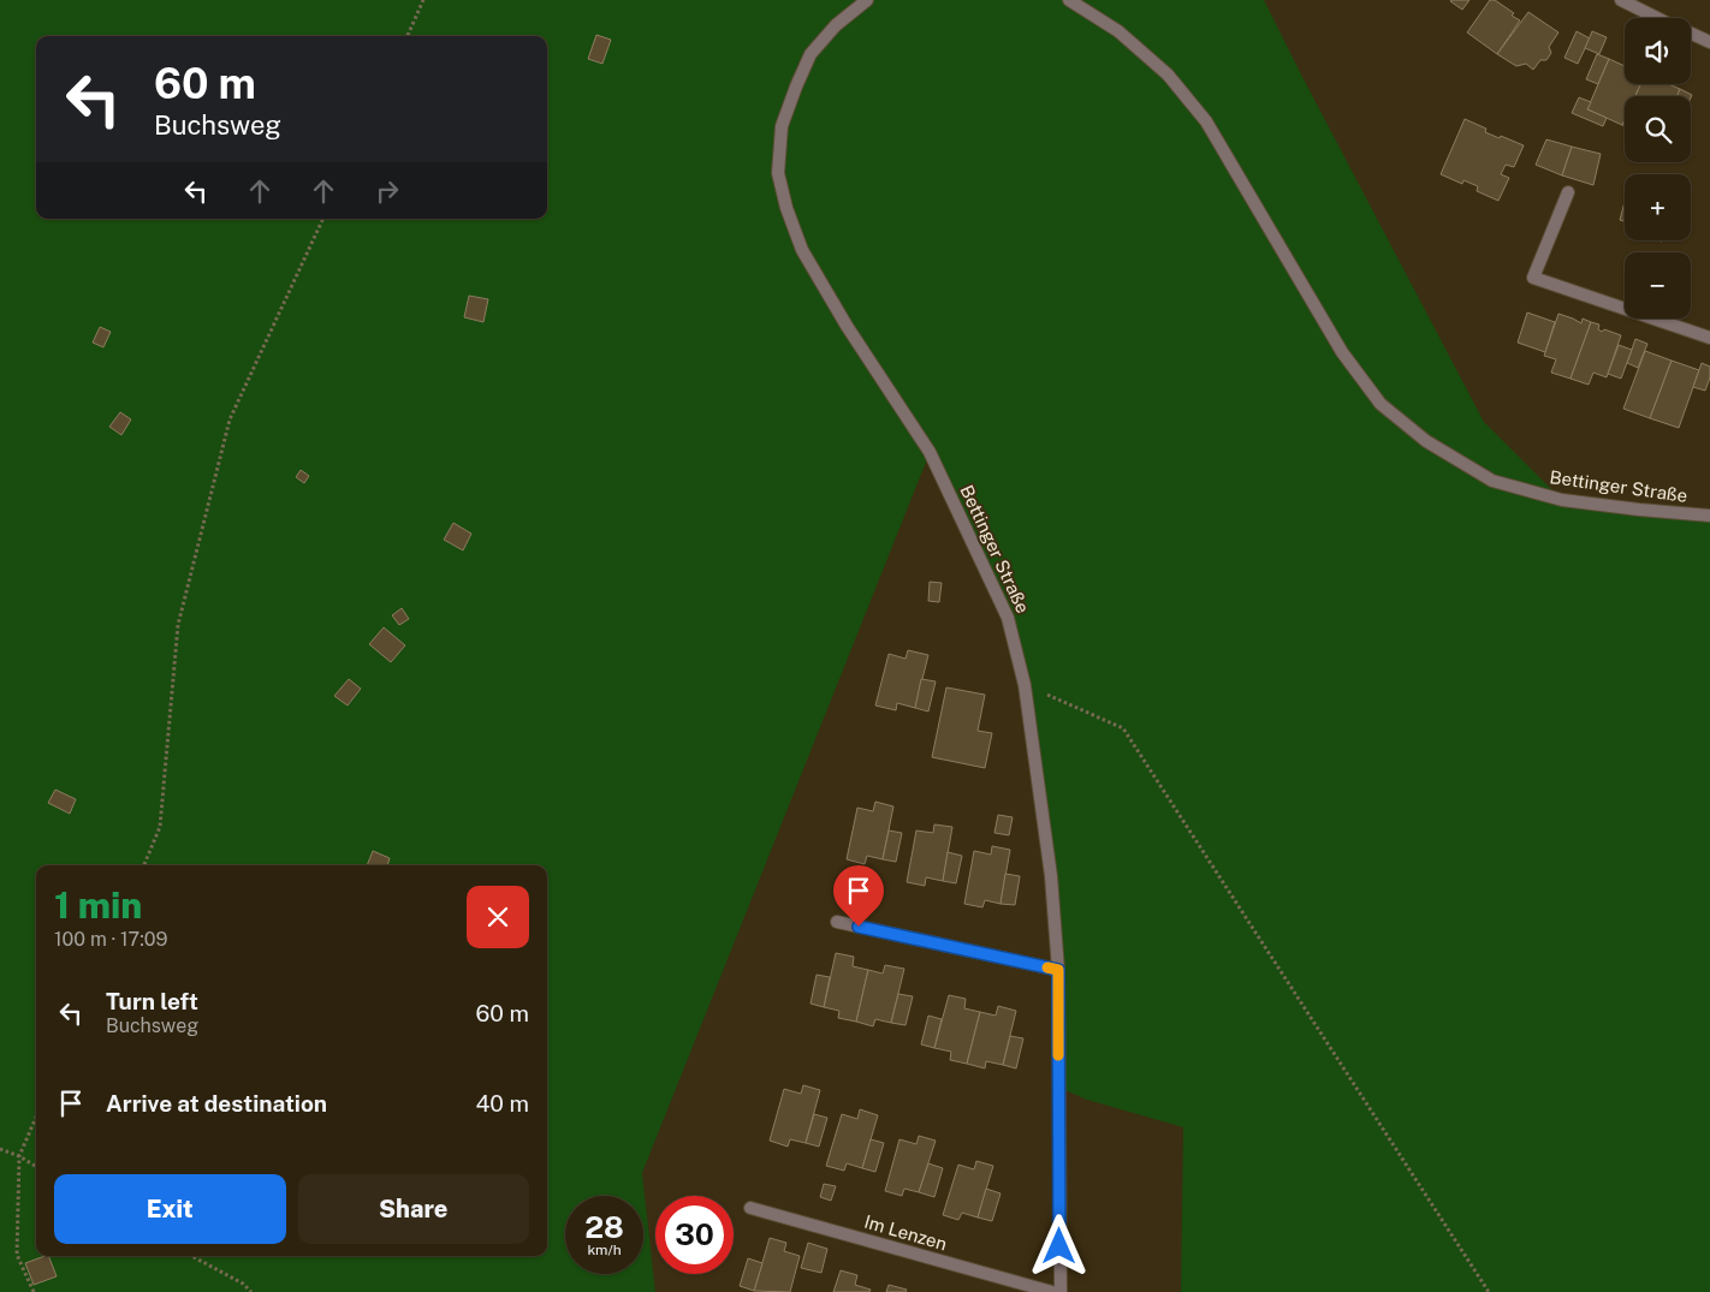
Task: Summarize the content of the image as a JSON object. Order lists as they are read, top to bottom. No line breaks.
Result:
{"streets":{"street":["Bettinger Straße","Im Lenzen"]},"page":{"map_buttons":["+","−"],"turn":["60 m","Buchsweg"],"heading":["1 min","100 m · 17:09"],"list":[{"name":"Turn left","note":"Buchsweg","value":"60 m"},{"name":"Arrive at destination","value":"40 m"}],"buttons":["Exit","Share"],"speed":"28 km/h","limit":"30"}}
